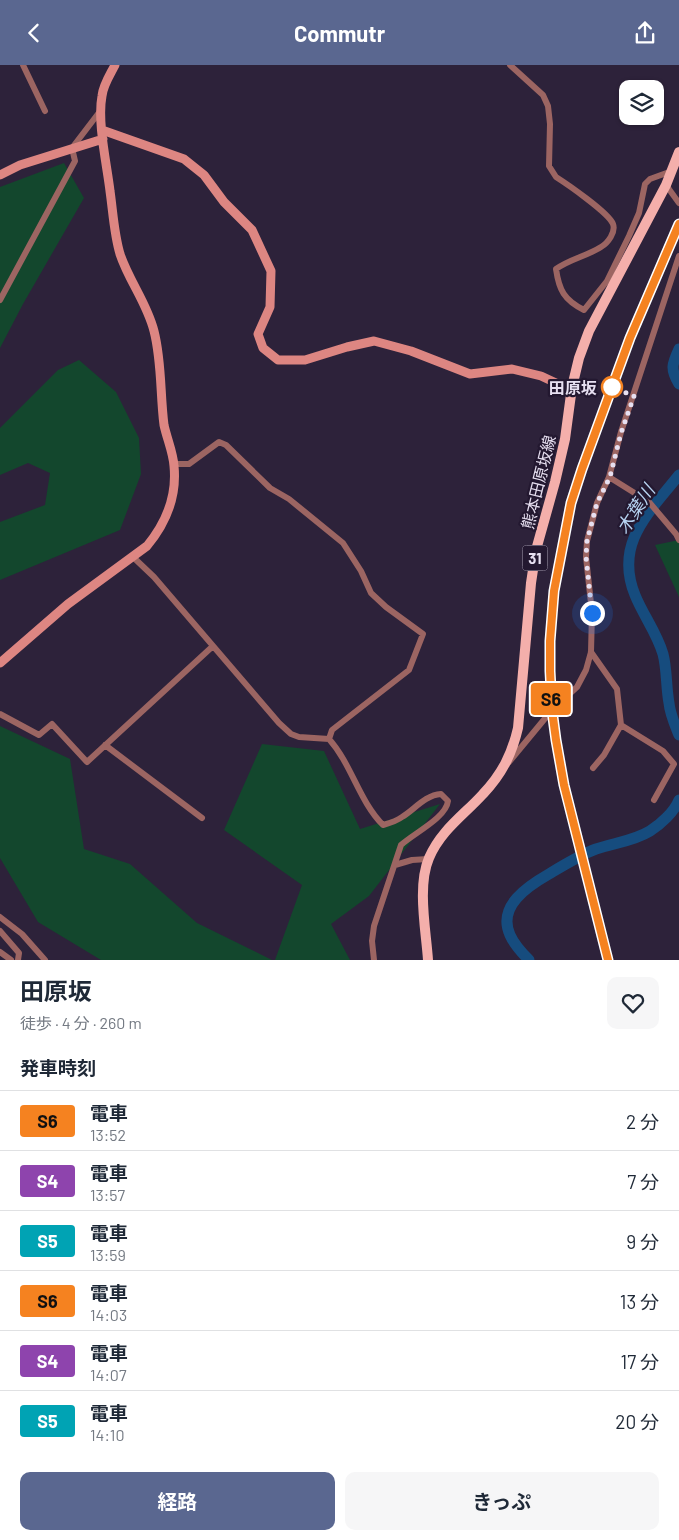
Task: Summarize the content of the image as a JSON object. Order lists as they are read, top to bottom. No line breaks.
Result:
{"streets":{"main road":["熊本田原坂線","31"]},"water":["木葉川"],"places":["田原坂"],"page":{"header":"Commutr","on_map":"S6","heading":[["田原坂","徒歩 · 4 分 · 260 m"],"発車時刻"],"list":[{"mark":"S6","name":"電車","note":"13:52","value":"2 分"},{"mark":"S4","name":"電車","note":"13:57","value":"7 分"},{"mark":"S5","name":"電車","note":"13:59","value":"9 分"},{"mark":"S6","name":"電車","note":"14:03","value":"13 分"},{"mark":"S4","name":"電車","note":"14:07","value":"17 分"},{"mark":"S5","name":"電車","note":"14:10","value":"20 分"}],"buttons":["経路","きっぷ"]}}
